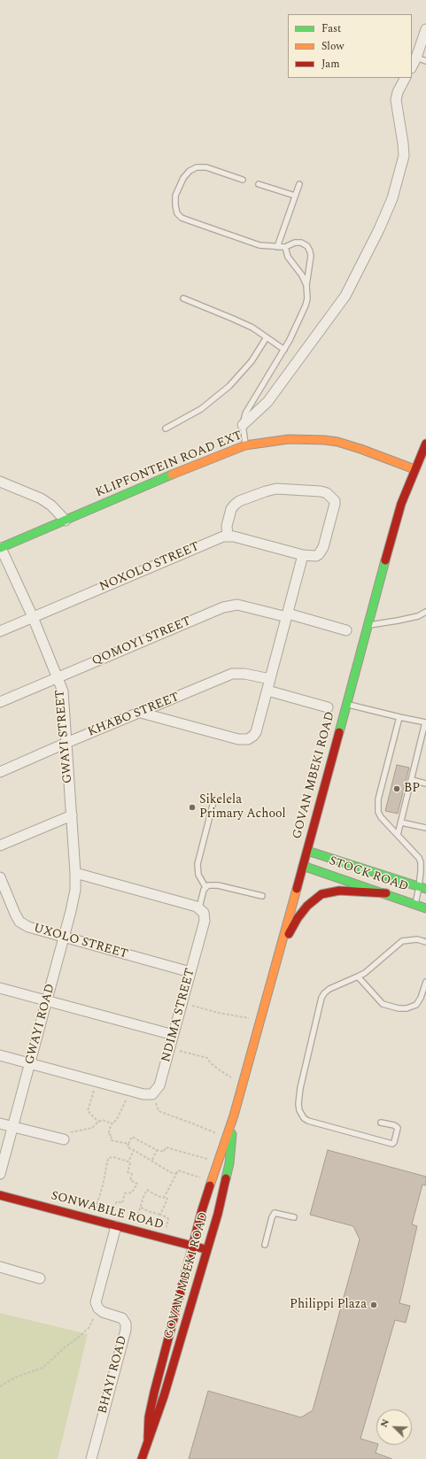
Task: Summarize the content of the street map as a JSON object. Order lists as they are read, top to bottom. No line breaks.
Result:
{"streets":{"main road":["KLIPFONTEIN ROAD EXT","GOVAN MBEKI ROAD","STOCK ROAD","SONWABILE ROAD"],"street":["NOXOLO STREET","QOMOYI STREET","KHABO STREET","GWAYI STREET","UXOLO STREET","NDIMA STREET","GWAYI ROAD","BHAYI ROAD"]},"crossings":[["KLIPFONTEIN ROAD EXT","GWAYI STREET"],["KLIPFONTEIN ROAD EXT","GOVAN MBEKI ROAD"],["NOXOLO STREET","GWAYI STREET"],["QOMOYI STREET","GWAYI STREET"],["KHABO STREET","GWAYI STREET"],["GWAYI STREET","GWAYI ROAD"],["GOVAN MBEKI ROAD","STOCK ROAD"],["GOVAN MBEKI ROAD","SONWABILE ROAD"],["UXOLO STREET","NDIMA STREET"],["UXOLO STREET","GWAYI ROAD"]],"places":["BP","Sikelela Primary Achool","Philippi Plaza"],"legend":["Fast","Slow","Jam"],"north":"top left"}
